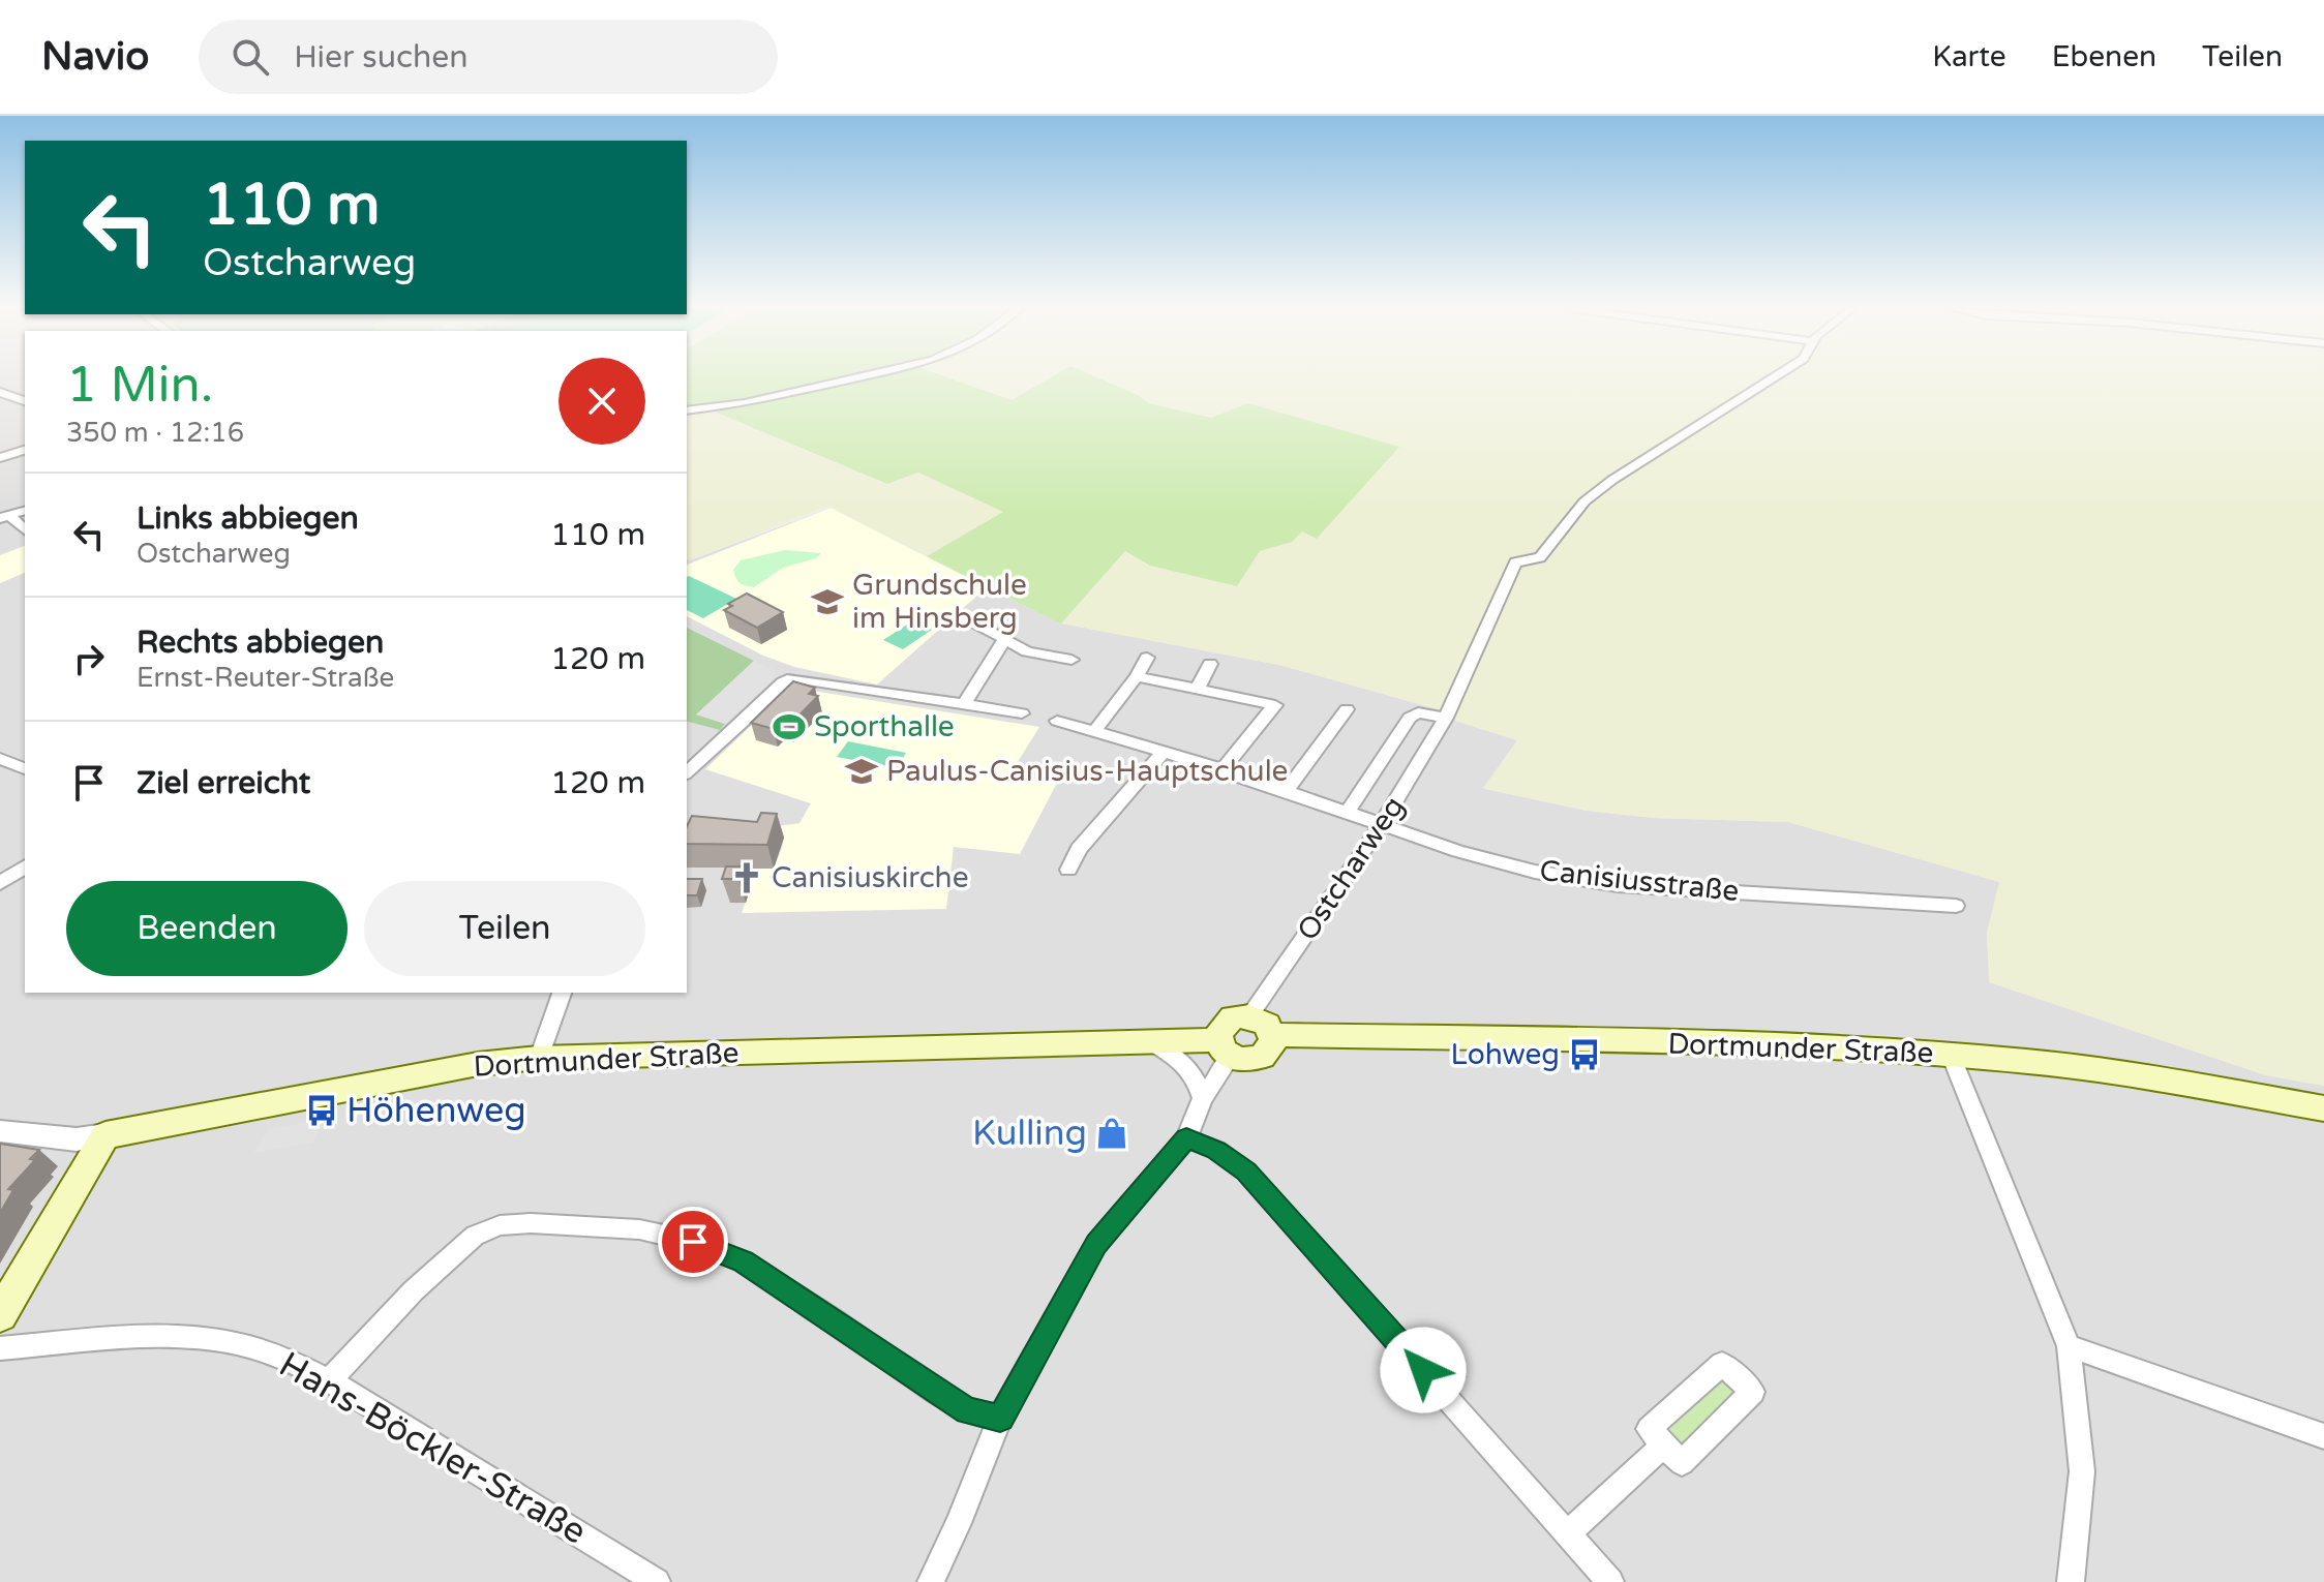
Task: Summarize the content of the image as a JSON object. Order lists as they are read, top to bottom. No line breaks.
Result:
{"streets":{"main road":["Dortmunder Straße"],"street":["Ostcharweg","Canisiusstraße","Hans-Böckler-Straße"]},"crossings":[["Ostcharweg","Canisiusstraße"],["Ostcharweg","Dortmunder Straße"]],"places":{"school or university":["Grundschule im Hinsberg","Paulus-Canisius-Hauptschule"],"sports":["Sporthalle"],"church":["Canisiuskirche"],"bus stop":["Lohweg","Höhenweg"],"shop":["Kulling"]},"page":{"header":"Navio","search":"Hier suchen","nav":["Karte","Ebenen","Teilen"],"turn":["110 m","Ostcharweg"],"heading":["1 Min.","350 m · 12:16"],"list":[{"name":"Links abbiegen","note":"Ostcharweg","value":"110 m"},{"name":"Rechts abbiegen","note":"Ernst-Reuter-Straße","value":"120 m"},{"name":"Ziel erreicht","value":"120 m"}],"buttons":["Beenden","Teilen"]}}
